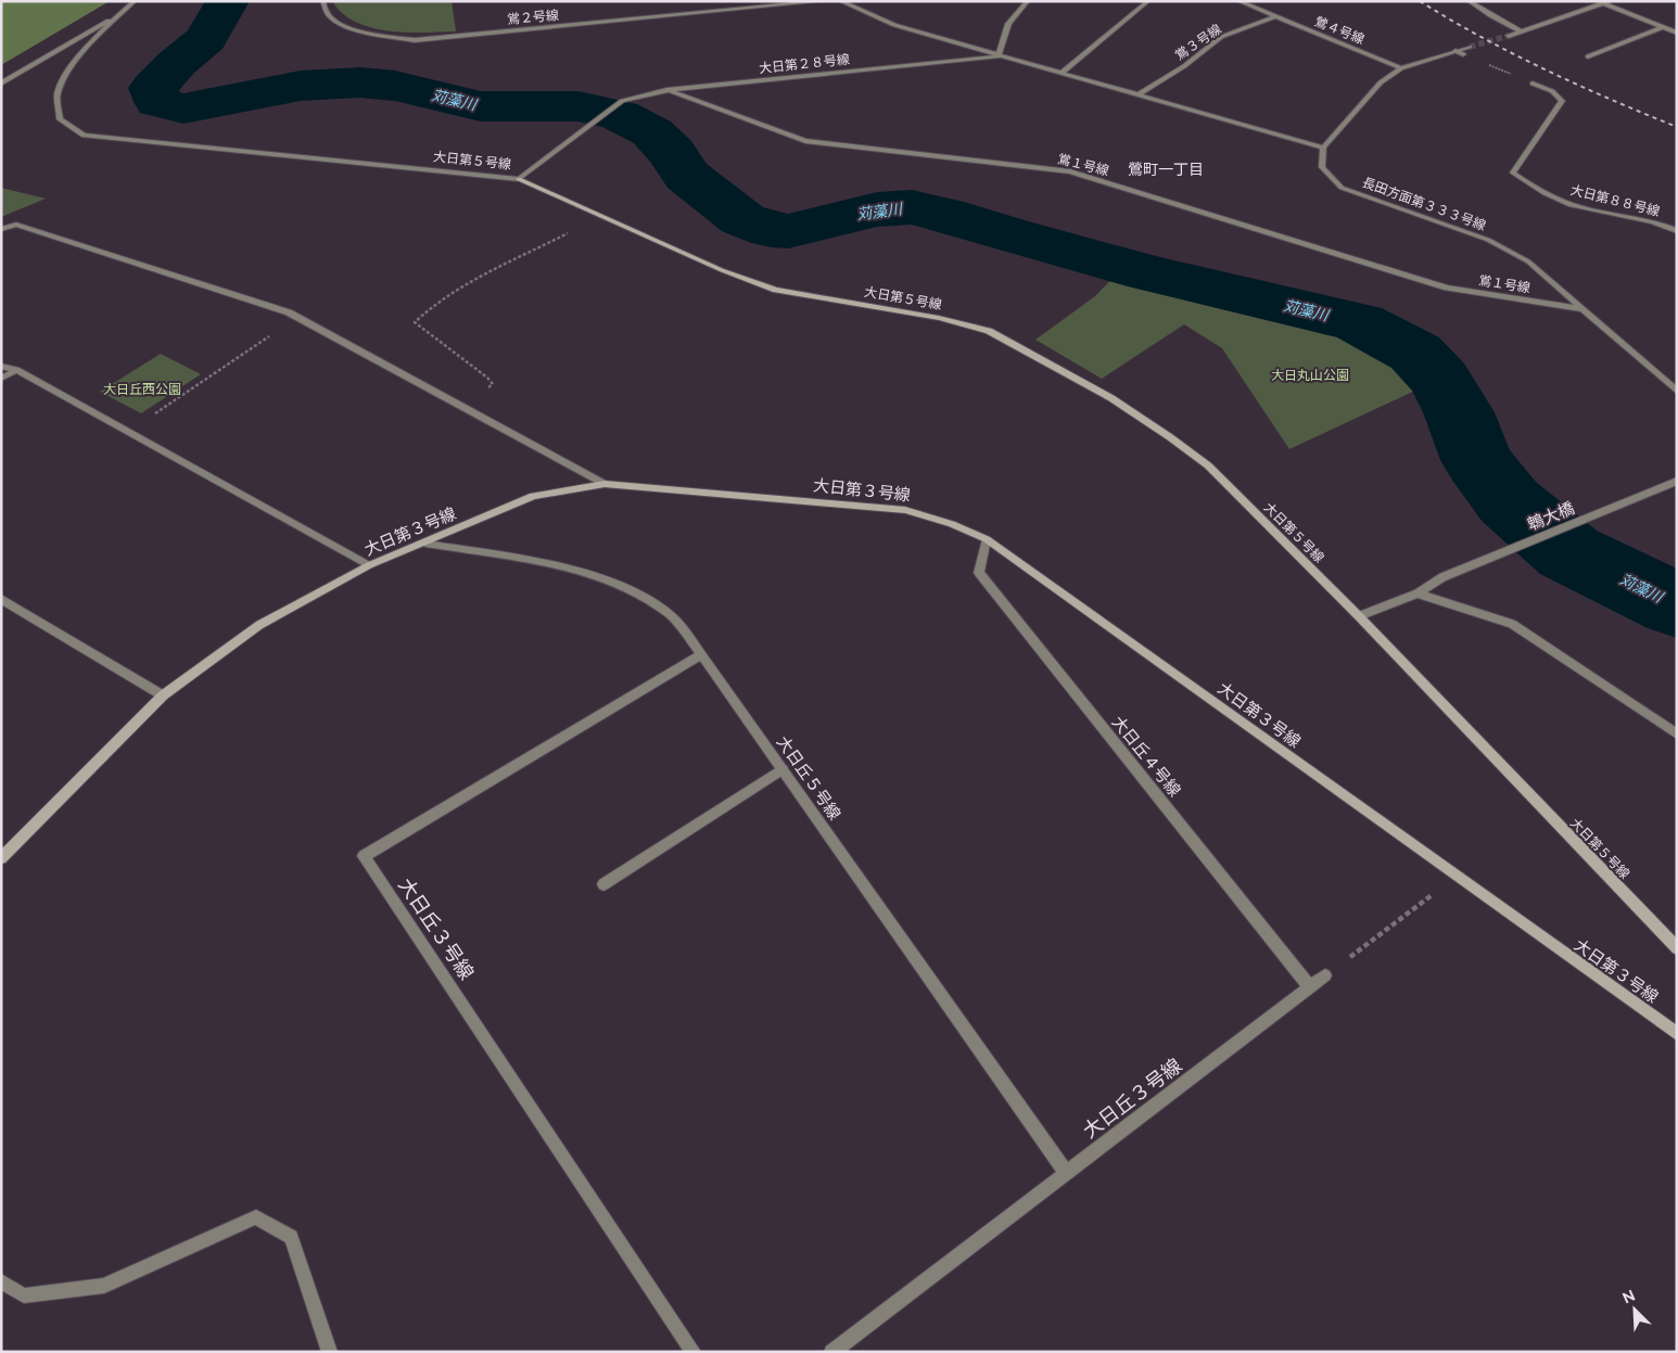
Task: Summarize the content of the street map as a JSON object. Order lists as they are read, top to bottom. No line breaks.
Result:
{"streets":{"street":["鴬２号線","鶯４号線","鴬３号線","大日第２８号線","大日第５号線","鴬１号線","大日第８８号線","長田方面第３３３号線","大日第３号線","鵯大橋","大日丘４号線","大日丘５号線","大日丘３号線"]},"crossings":[["鶯４号線","鴬３号線"],["大日第２８号線","大日第５号線"],["大日第２８号線","鴬１号線"],["大日第５号線","鵯大橋"],["鴬１号線","長田方面第３３３号線"],["大日第３号線","大日丘４号線"],["大日第３号線","大日丘５号線"],["大日丘４号線","大日丘３号線"],["大日丘５号線","大日丘３号線"]],"districts":["鶯町一丁目"],"water":["苅藻川"],"parks":["大日丸山公園","大日丘西公園"],"north":"top left"}
